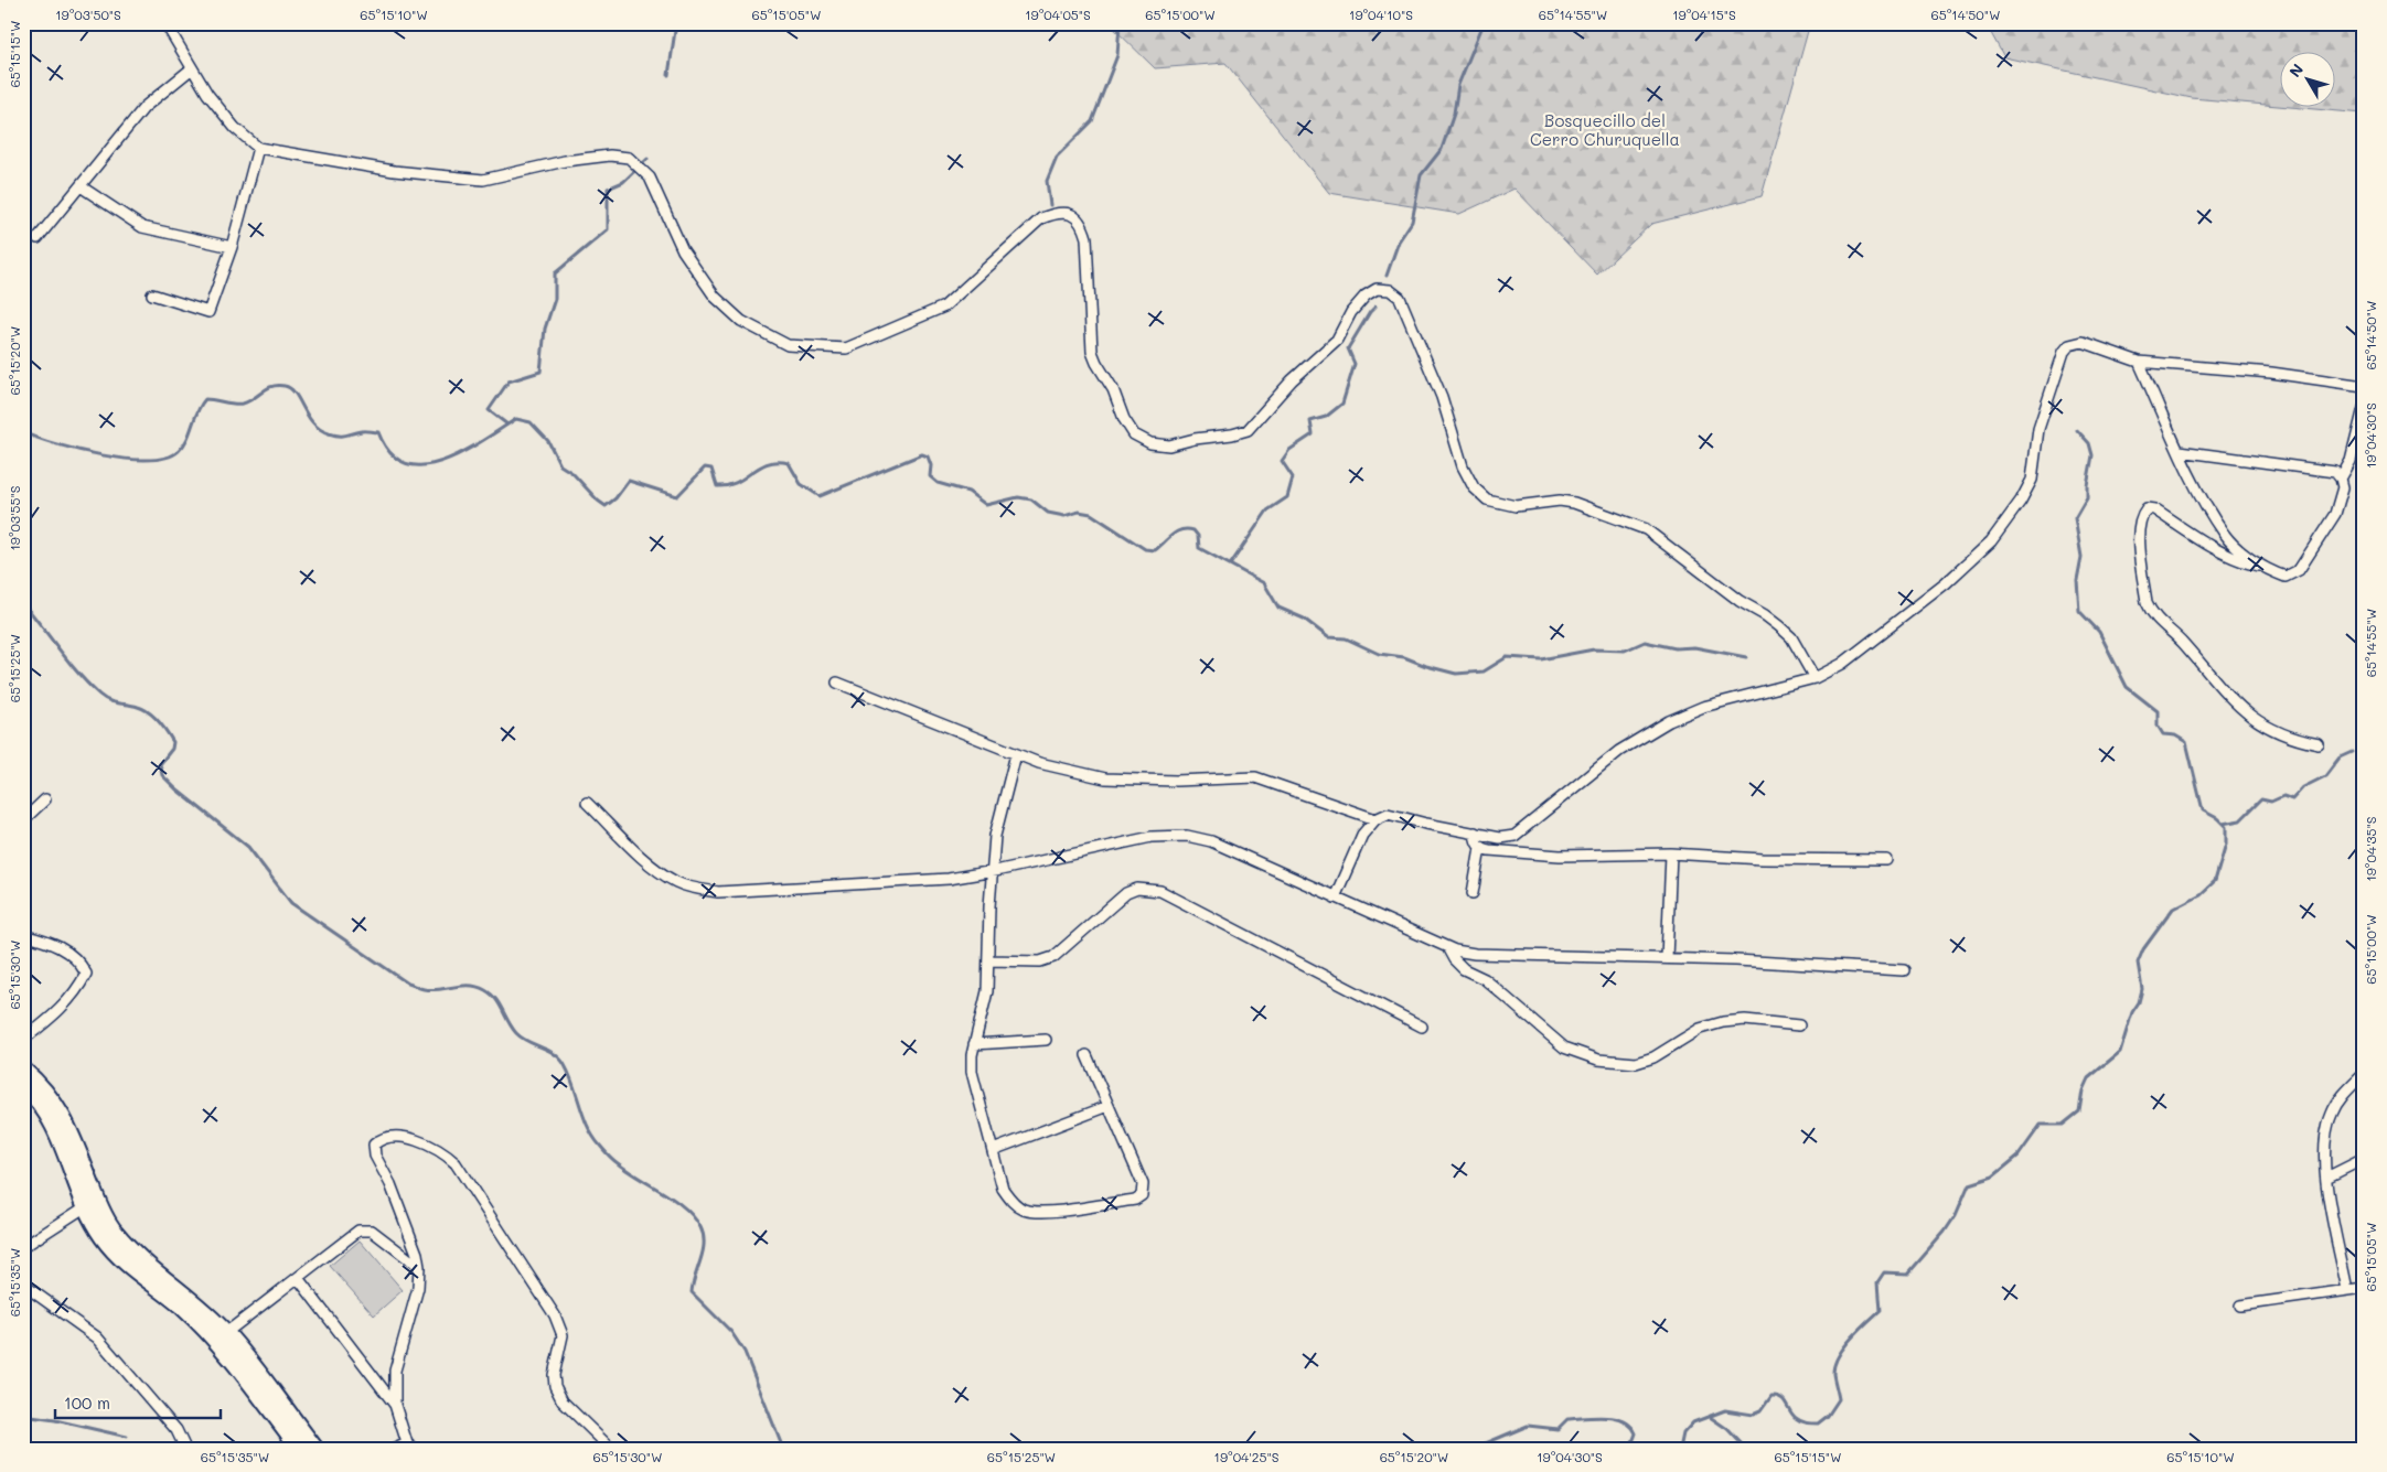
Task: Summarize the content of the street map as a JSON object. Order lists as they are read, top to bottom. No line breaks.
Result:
{"parks":["Bosquecillo del Cerro Churuquella"],"scale_bar":"100 m","north":"top left","coordinates":["19°03'50\"S","65°15'10\"W","65°15'05\"W","19°04'05\"S","65°15'00\"W","19°04'10\"S","65°14'55\"W","19°04'15\"S","65°14'50\"W","65°15'15\"W","65°15'20\"W","19°04'30\"S","19°03'55\"S","65°15'25\"W","19°04'35\"S","65°15'30\"W","65°15'35\"W","19°04'25\"S"]}
